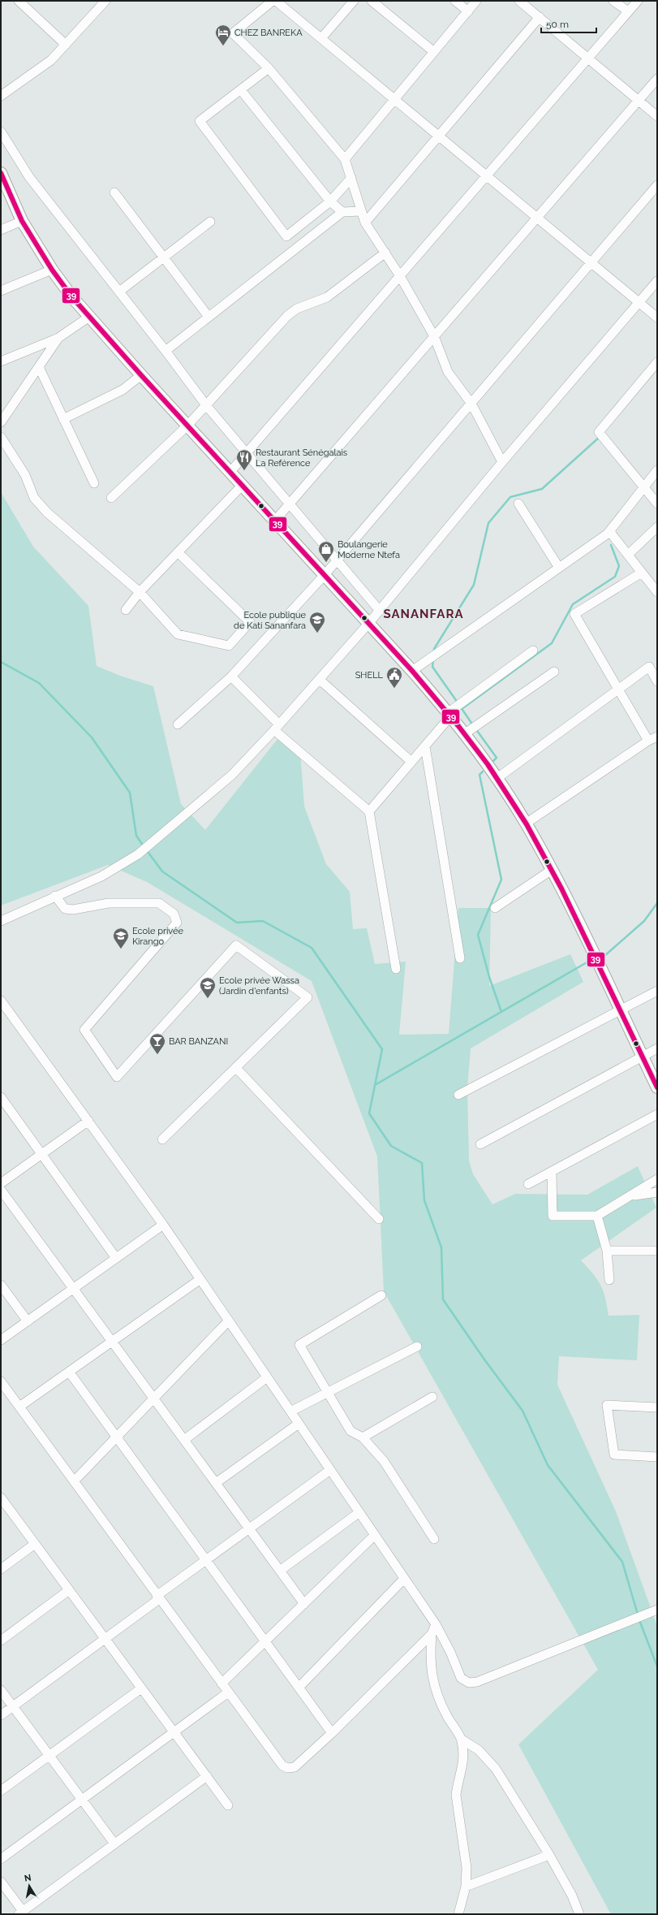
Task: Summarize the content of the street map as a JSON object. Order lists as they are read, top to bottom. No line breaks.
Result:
{"districts":["SANANFARA"],"places":{"hotel":["CHEZ BANREKA"],"restaurant":["Restaurant Sénégalais La Reférence"],"shop":["Boulangerie Moderne Ntefa"],"school or university":["Ecole publique de Kati Sananfara","Ecole privée Kirango","Ecole privée Wassa (Jardin d'enfants)"],"public building":["SHELL"],"bar":["BAR BANZANI"]},"lines":["transit line 39"],"scale_bar":"50 m","north":"top"}
